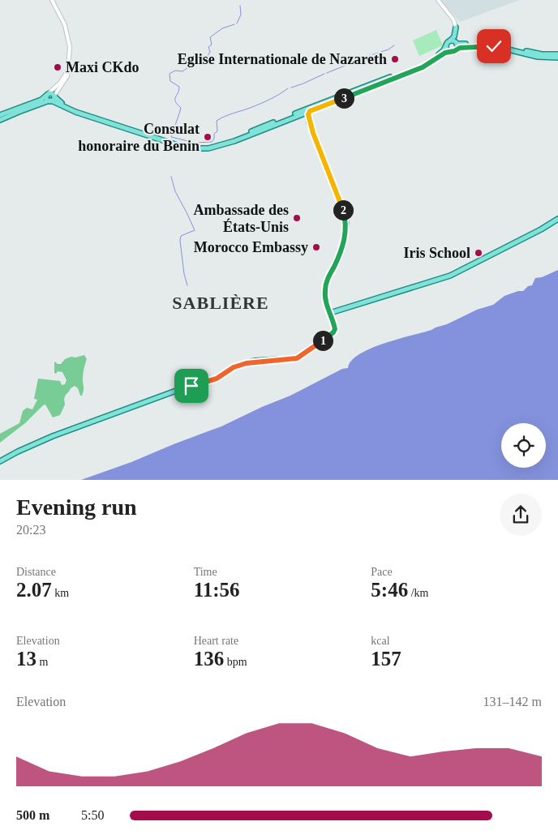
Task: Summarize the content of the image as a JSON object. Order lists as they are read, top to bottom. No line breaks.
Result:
{"districts":["SABLIÈRE"],"places":["Eglise Internationale de Nazareth","Maxi CKdo","Consulat honoraire du Benin","Ambassade des États-Unis","Morocco Embassy","Iris School"],"page":{"pins":["3","2","1"],"heading":["Evening run","20:23"],"stats":[["Distance","2.07 km"],["Time","11:56"],["Pace","5:46 /km"],["Elevation","13 m"],["Heart rate","136 bpm"],["kcal","157"]],"chart":["Elevation","131–142 m"],"list":[{"name":"500 m","note":"5:50"}]}}
